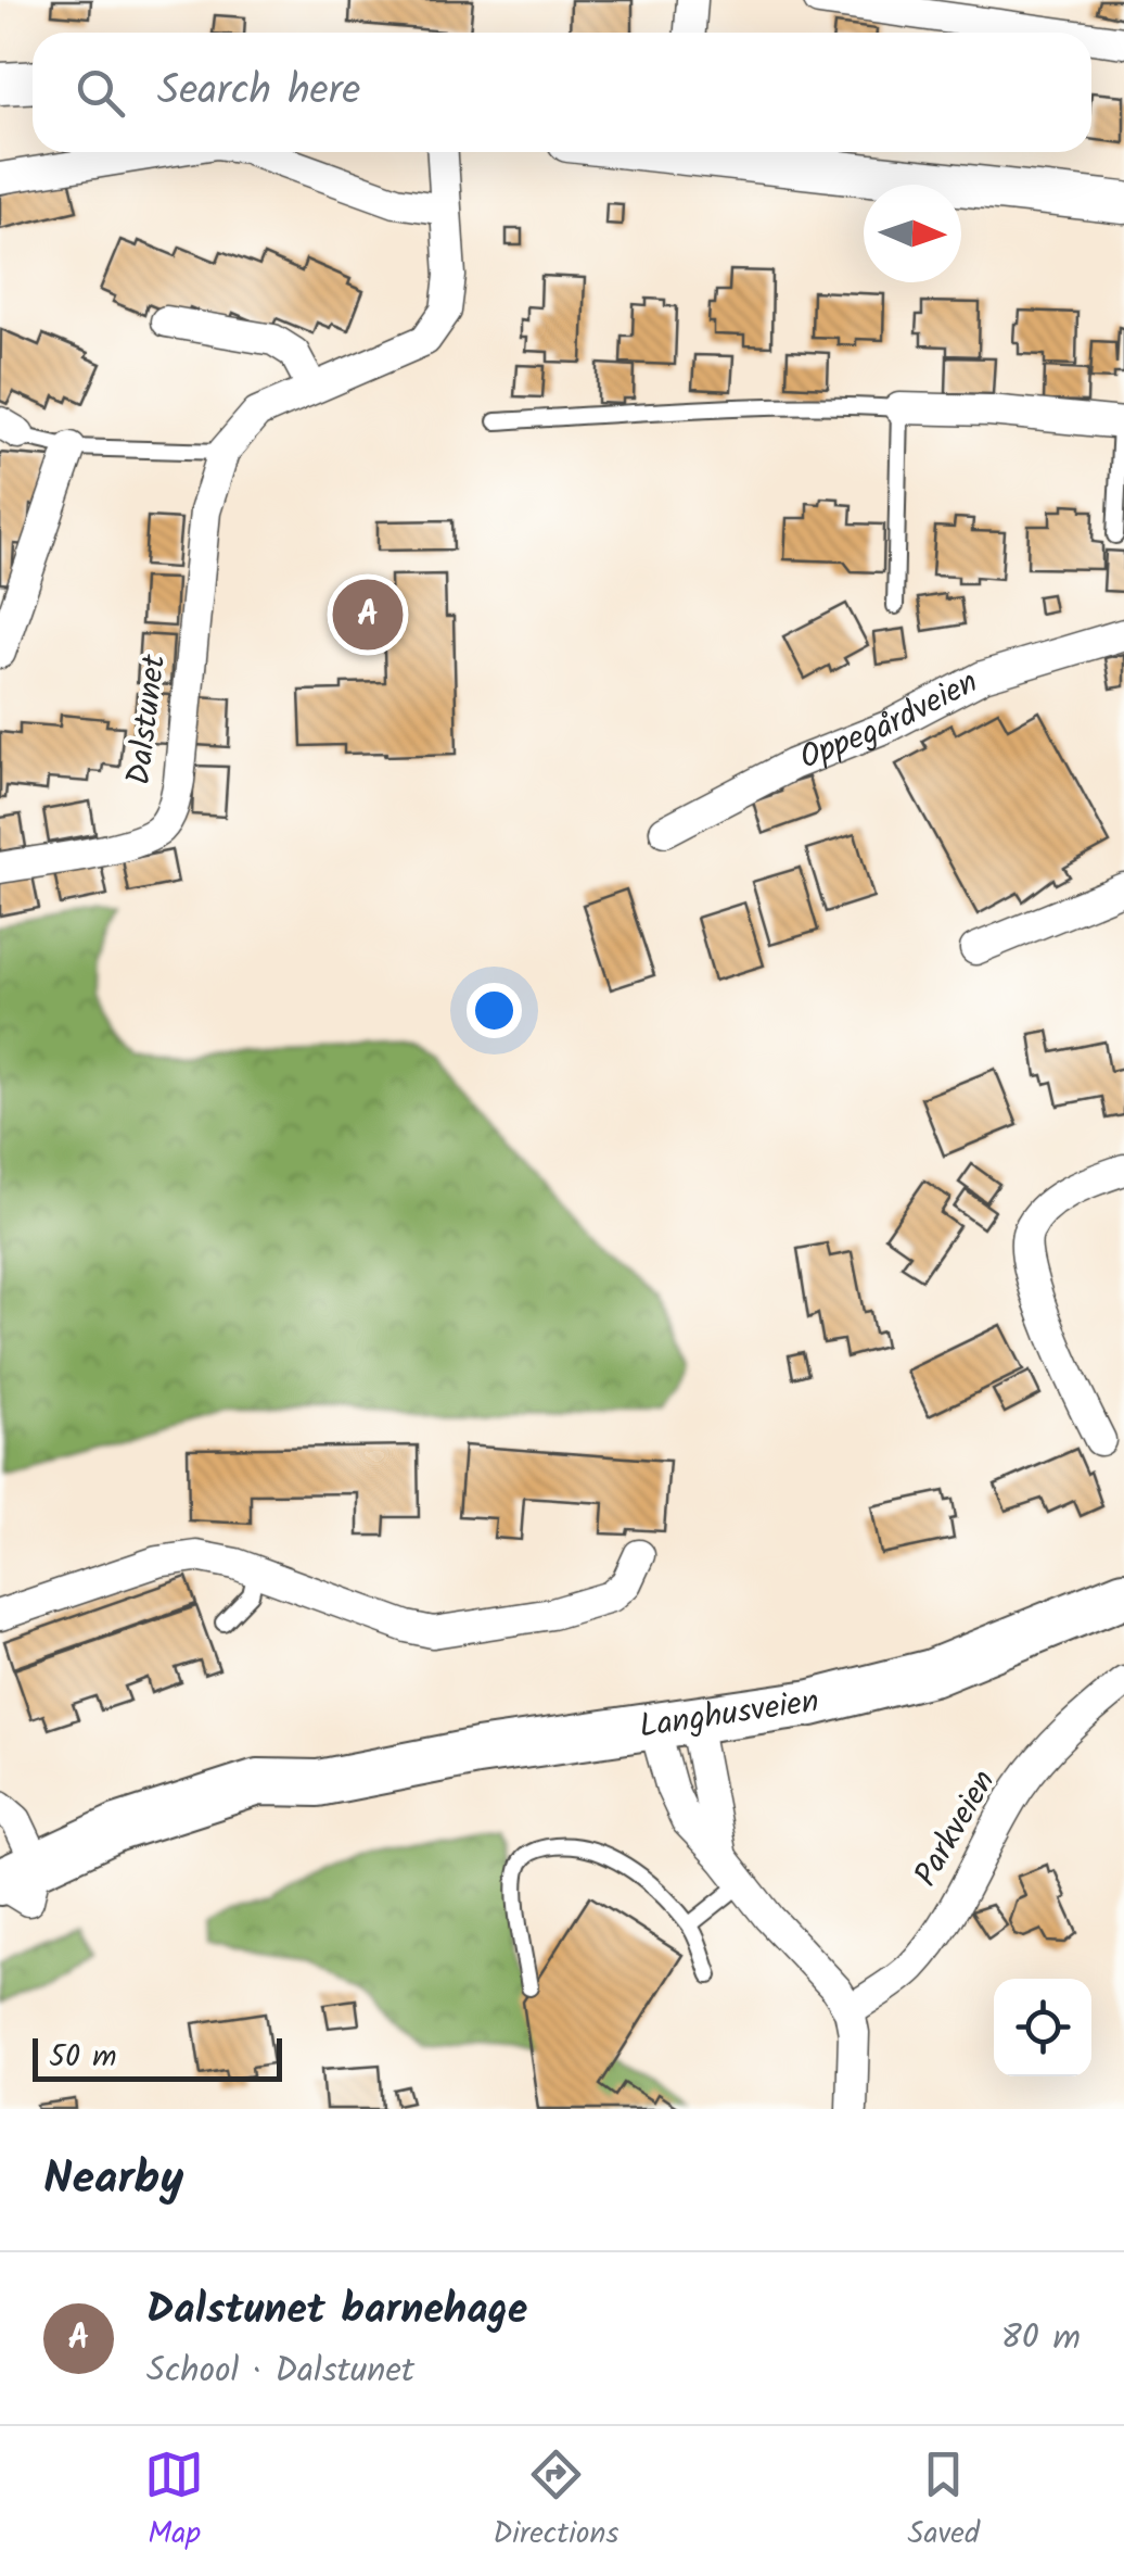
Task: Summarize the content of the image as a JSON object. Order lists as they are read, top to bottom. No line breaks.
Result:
{"streets":{"main road":["Langhusveien"],"street":["Dalstunet","Oppegårdveien","Parkveien"]},"scale_bar":"50 m","north":"right","page":{"search":"Search here","pins":"A","scale":"50 m","heading":"Nearby","list":[{"mark":"A","name":"Dalstunet barnehage","note":"School · Dalstunet","value":"80 m"}],"nav":["Map","Directions","Saved"]}}
